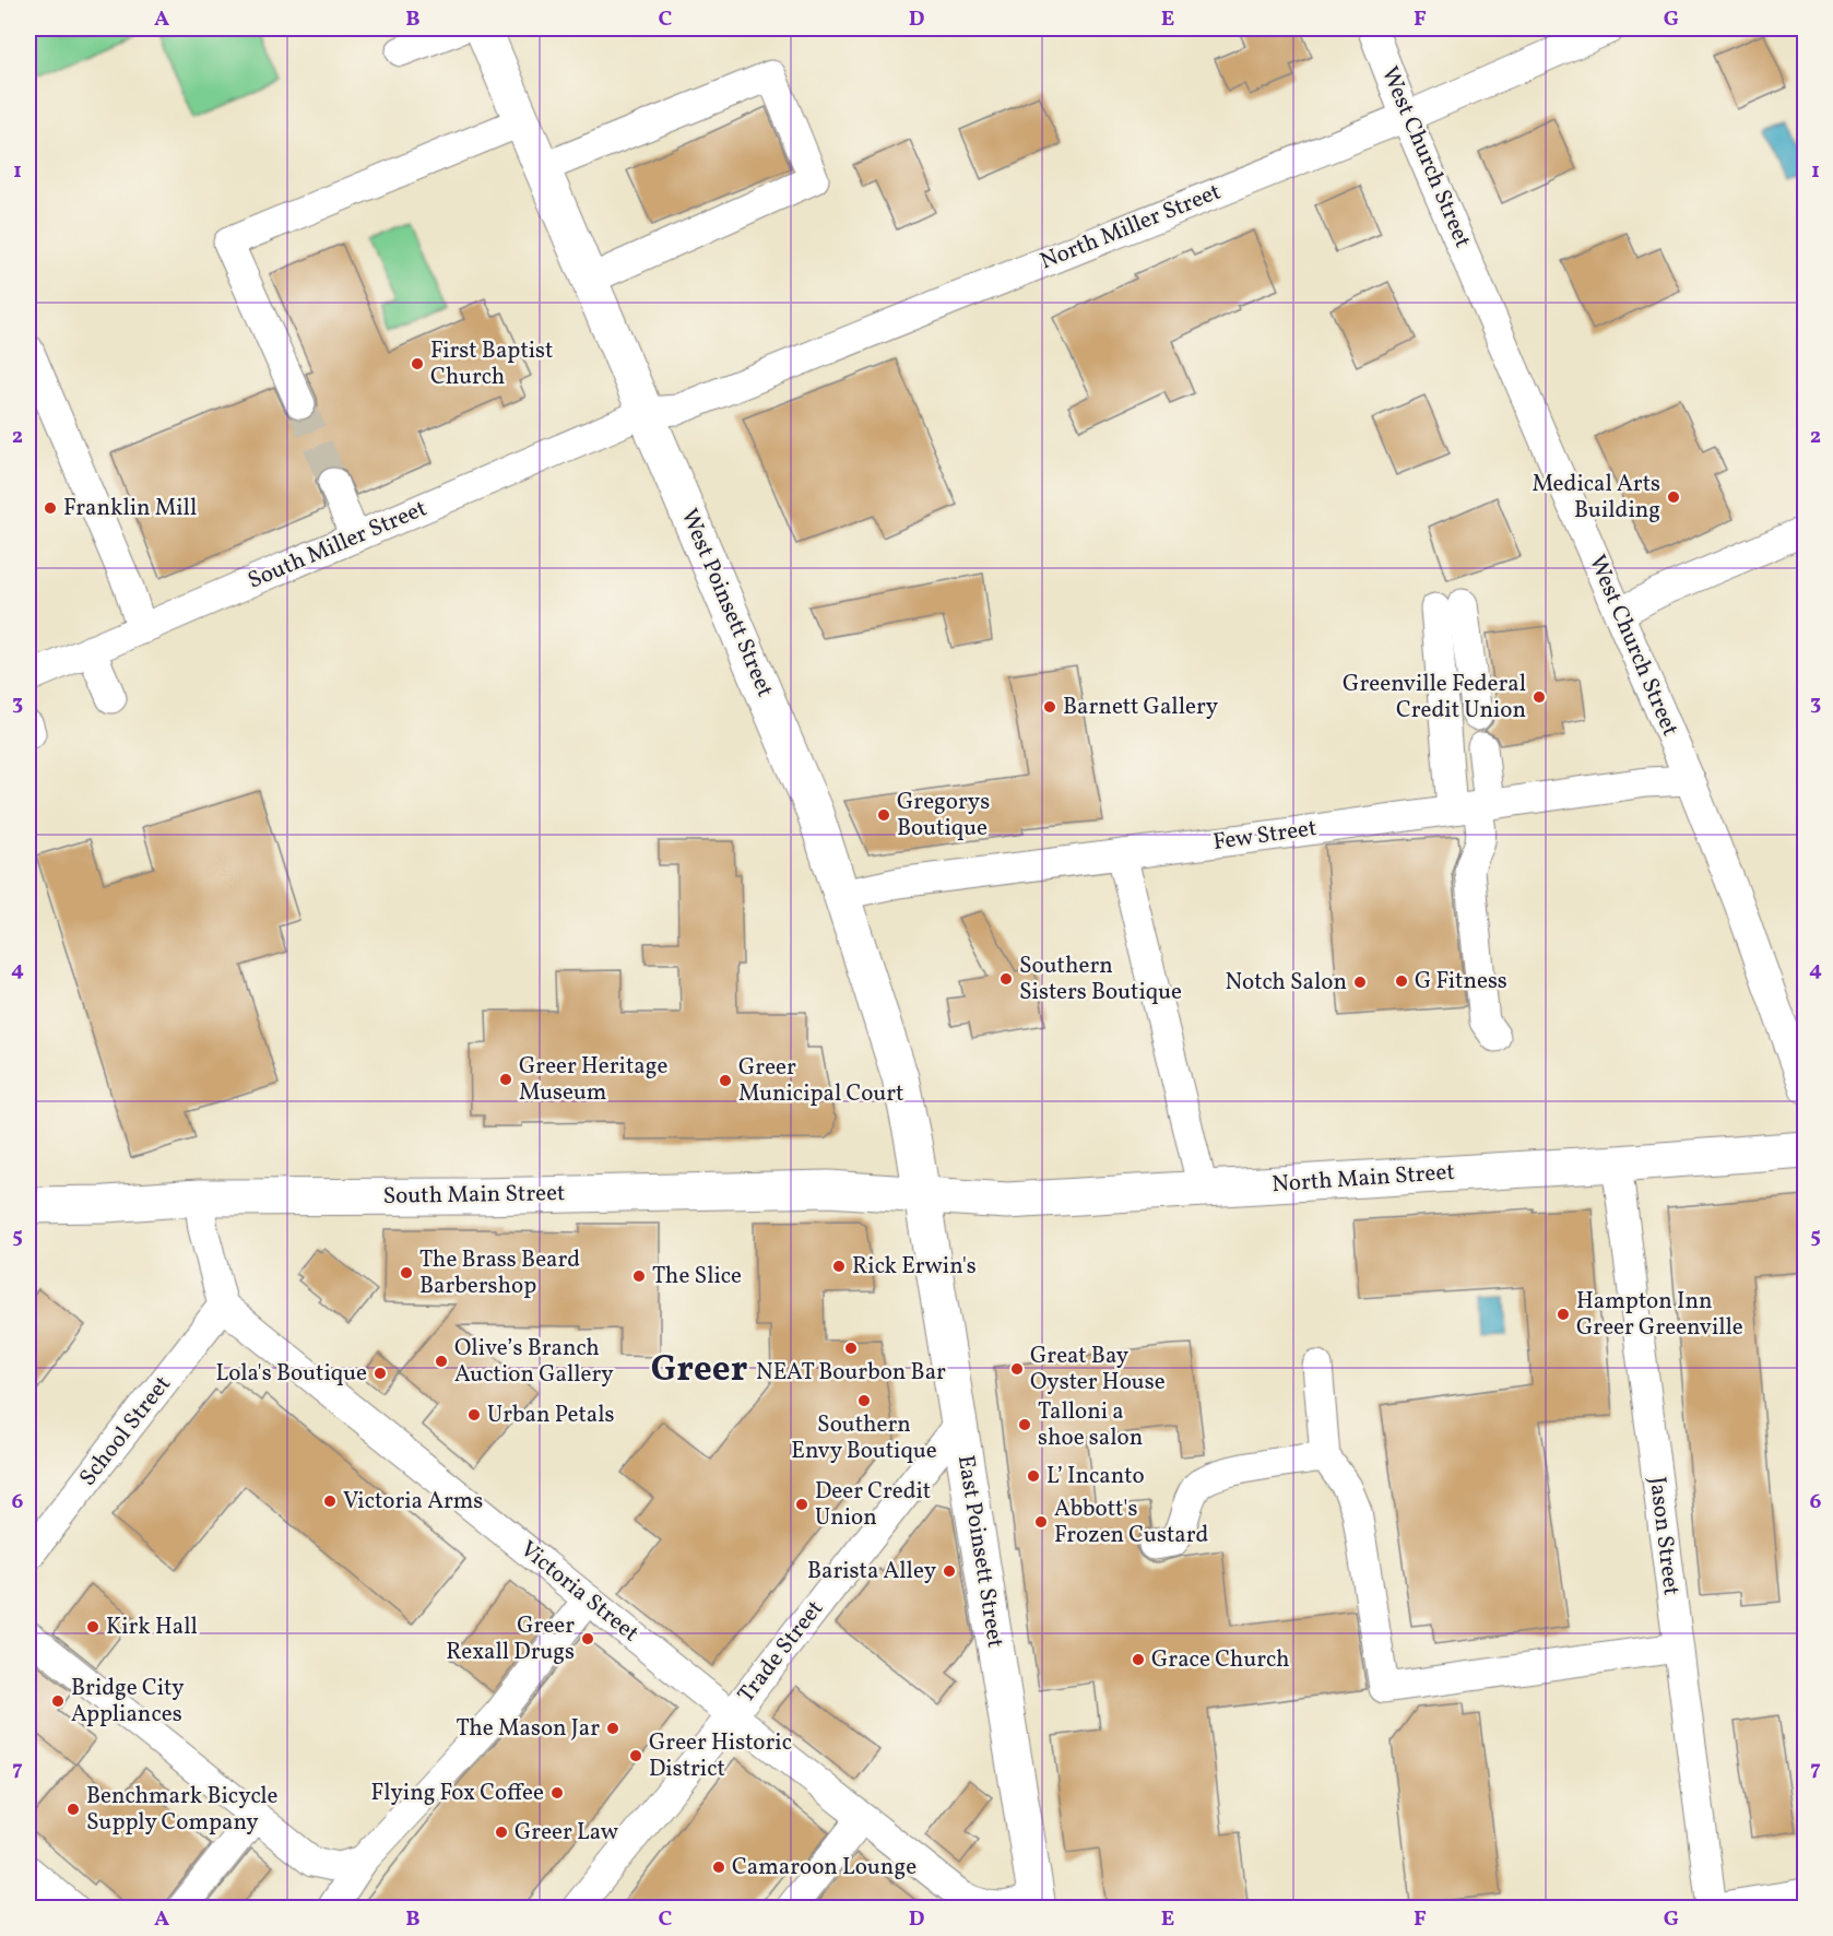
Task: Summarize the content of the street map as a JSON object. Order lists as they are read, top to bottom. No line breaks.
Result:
{"streets":{"main road":["West Poinsett Street","North Main Street","South Main Street","East Poinsett Street"],"street":["West Church Street","North Miller Street","South Miller Street","Few Street","School Street","Jason Street","Victoria Street","Trade Street"]},"crossings":[["West Church Street","North Miller Street"],["West Church Street","Few Street"],["North Miller Street","South Miller Street"],["North Miller Street","West Poinsett Street"],["South Miller Street","West Poinsett Street"],["West Poinsett Street","Few Street"],["West Poinsett Street","North Main Street"],["West Poinsett Street","South Main Street"],["West Poinsett Street","East Poinsett Street"],["North Main Street","South Main Street"],["North Main Street","Jason Street"],["North Main Street","East Poinsett Street"],["South Main Street","East Poinsett Street"],["School Street","Victoria Street"],["East Poinsett Street","Victoria Street"],["East Poinsett Street","Trade Street"],["Victoria Street","Trade Street"]],"districts":["Greer"],"places":["First Baptist Church","Medical Arts Building","Franklin Mill","Greenville Federal Credit Union","Barnett Gallery","Gregorys Boutique","Southern Sisters Boutique","G Fitness","Notch Salon","Greer Heritage Museum","Greer Municipal Court","Rick Erwin's","The Brass Beard Barbershop","The Slice","Hampton Inn Greer Greenville","NEAT Bourbon Bar","Olive’s Branch Auction Gallery","Great Bay Oyster House","Lola's Boutique","Southern Envy Boutique","Urban Petals","Talloni a shoe salon","L’ Incanto","Victoria Arms","Deer Credit Union","Abbott's Frozen Custard","Barista Alley","Kirk Hall","Greer Rexall Drugs","Grace Church","Bridge City Appliances","The Mason Jar","Greer Historic District","Flying Fox Coffee","Benchmark Bicycle Supply Company","Greer Law","Camaroon Lounge"],"grid":{"columns":["A","B","C","D","E","F","G"],"rows":["1","2","3","4","5","6","7"]}}
